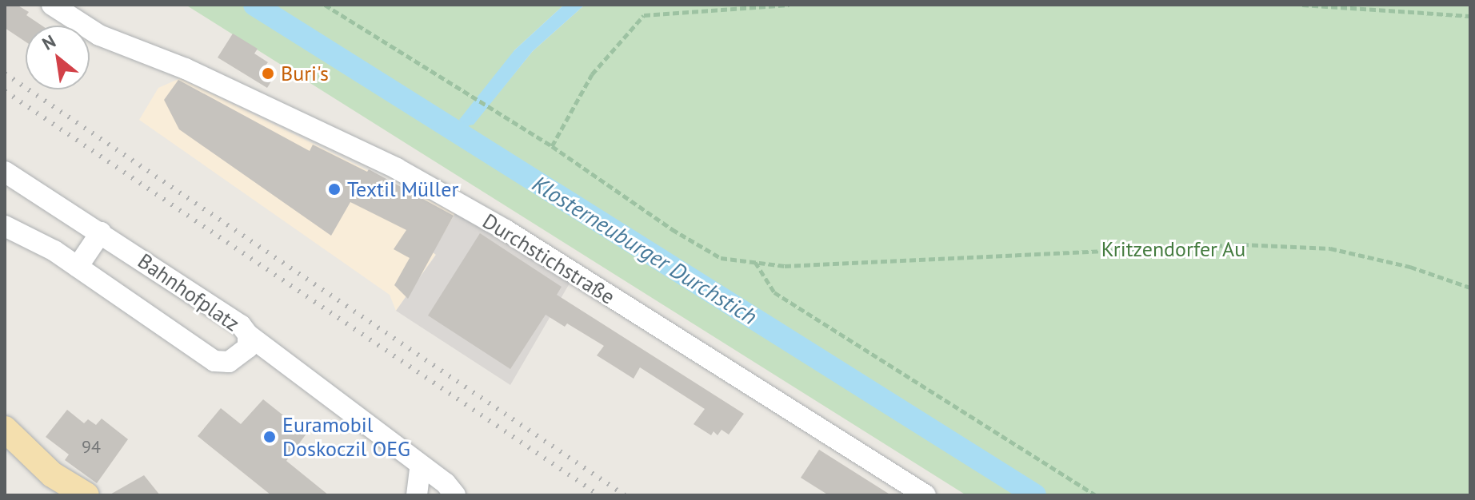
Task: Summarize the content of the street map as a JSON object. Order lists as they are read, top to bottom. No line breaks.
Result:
{"streets":{"street":["Durchstichstraße","Bahnhofplatz"]},"water":["Klosterneuburger Durchstich"],"parks":["Kritzendorfer Au"],"places":["Buri's","Textil Müller","Euramobil Doskoczil OEG"],"house_numbers":["94"],"north":"top left"}
